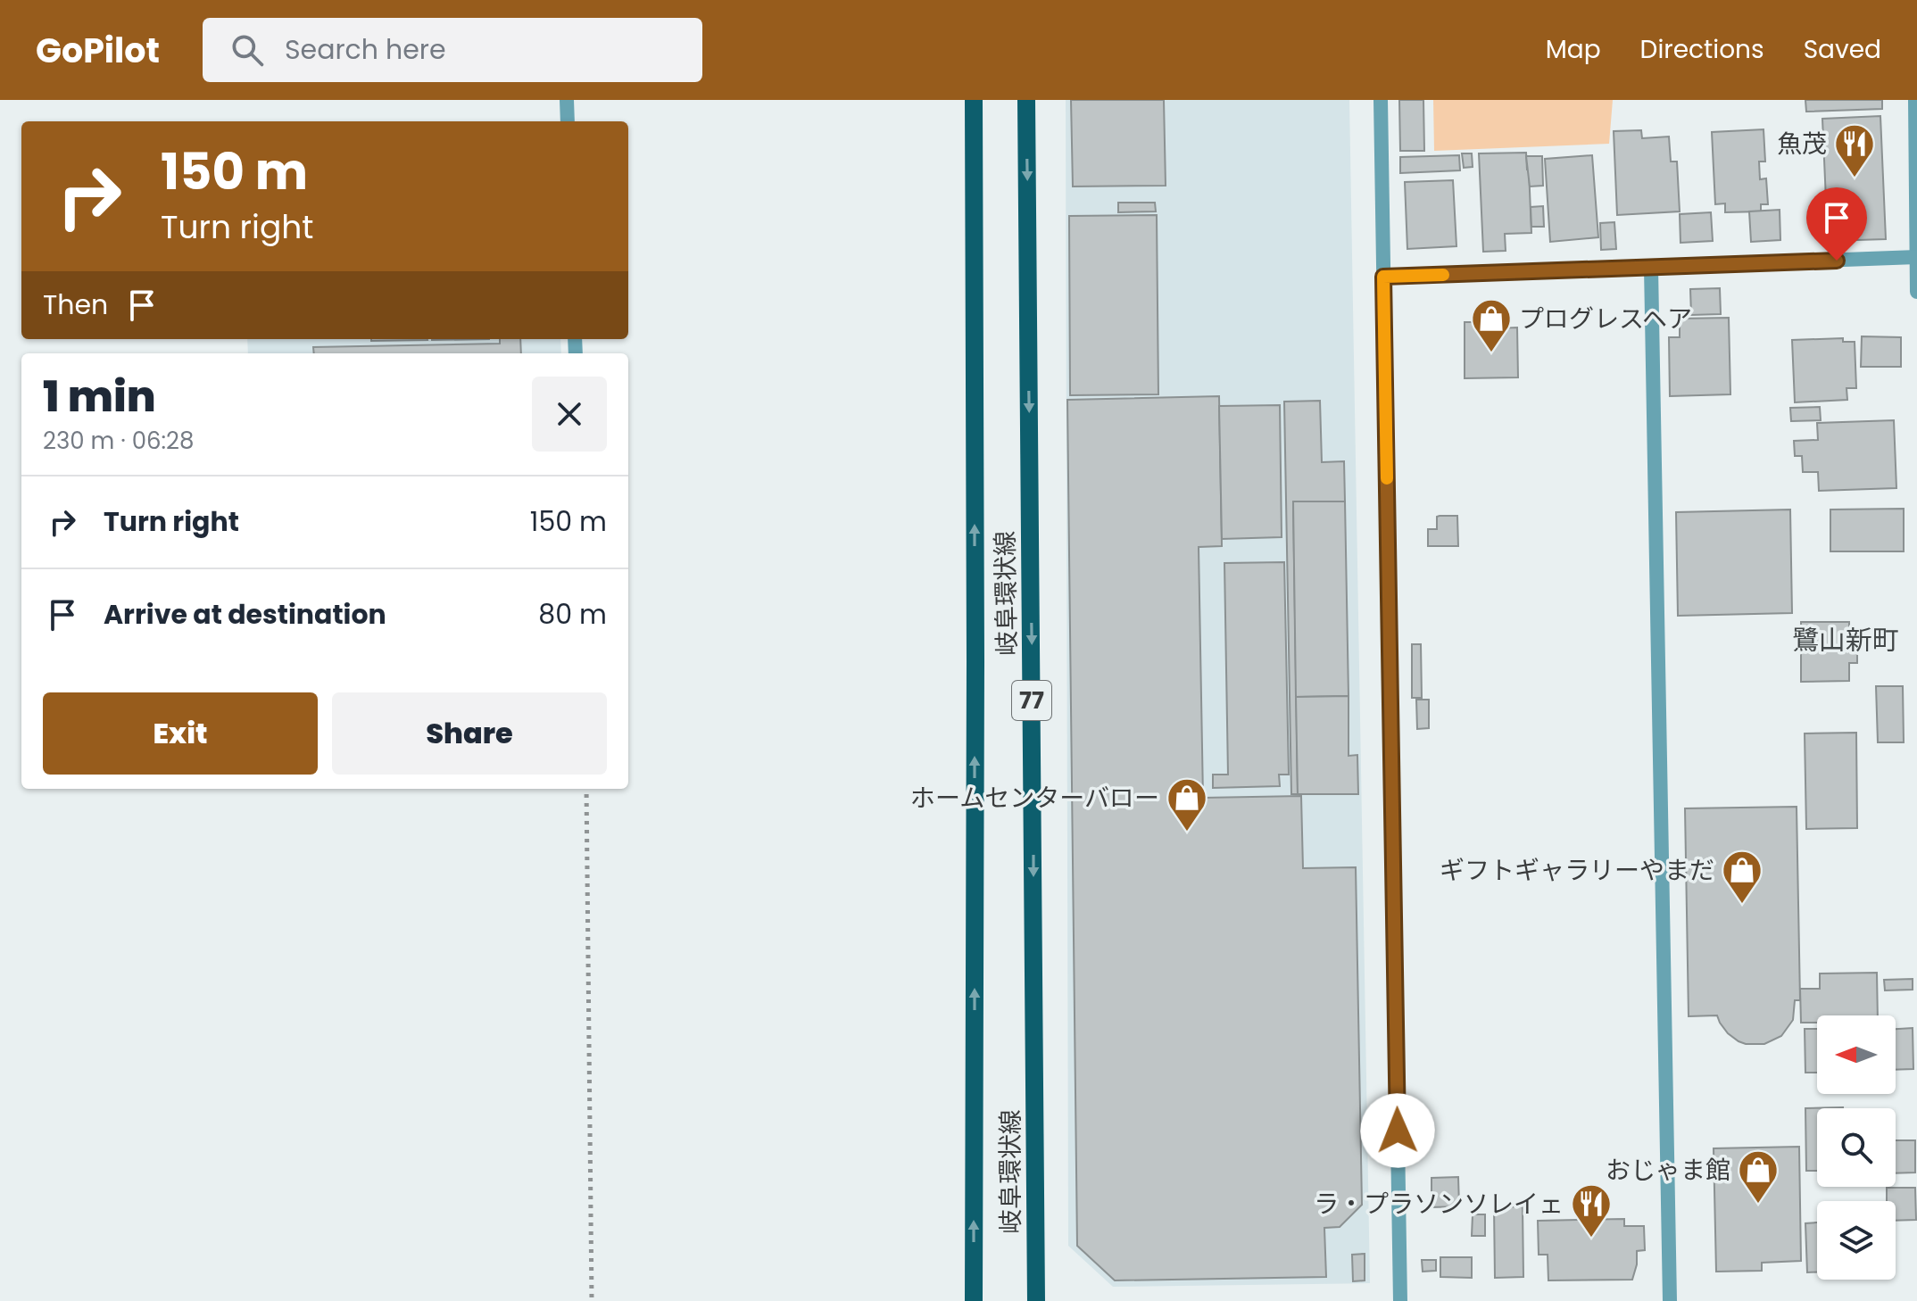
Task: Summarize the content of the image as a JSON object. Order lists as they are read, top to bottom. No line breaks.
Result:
{"streets":{"main road":["岐阜環状線","77"]},"districts":["鷺山新町"],"places":{"restaurant":["魚茂","ラ・プラソンソレイェ"],"shop":["プログレスヘア","ホームセンターバロー","ギフトギャラリーやまだ","おじゃま館"]},"north":"left","page":{"header":"GoPilot","search":"Search here","nav":["Map","Directions","Saved"],"turn":["150 m","Turn right"],"then":"Then","heading":["1 min","230 m · 06:28"],"list":[{"name":"Turn right","value":"150 m"},{"name":"Arrive at destination","value":"80 m"}],"buttons":["Exit","Share"]}}
